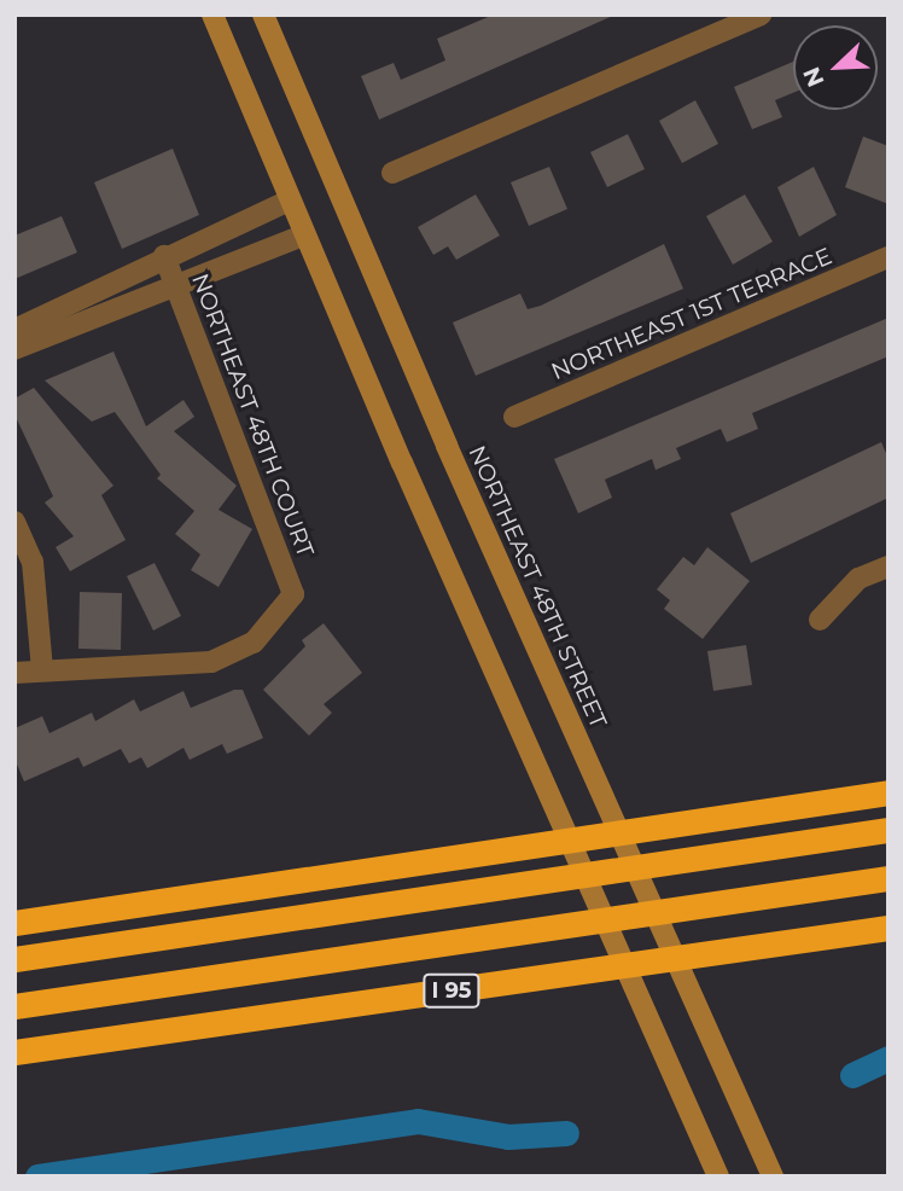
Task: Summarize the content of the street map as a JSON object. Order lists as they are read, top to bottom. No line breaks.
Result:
{"streets":{"highway":["I 95"],"main road":["NORTHEAST 48TH STREET"],"street":["NORTHEAST 1ST TERRACE","NORTHEAST 48TH COURT"]},"north":"bottom left"}
